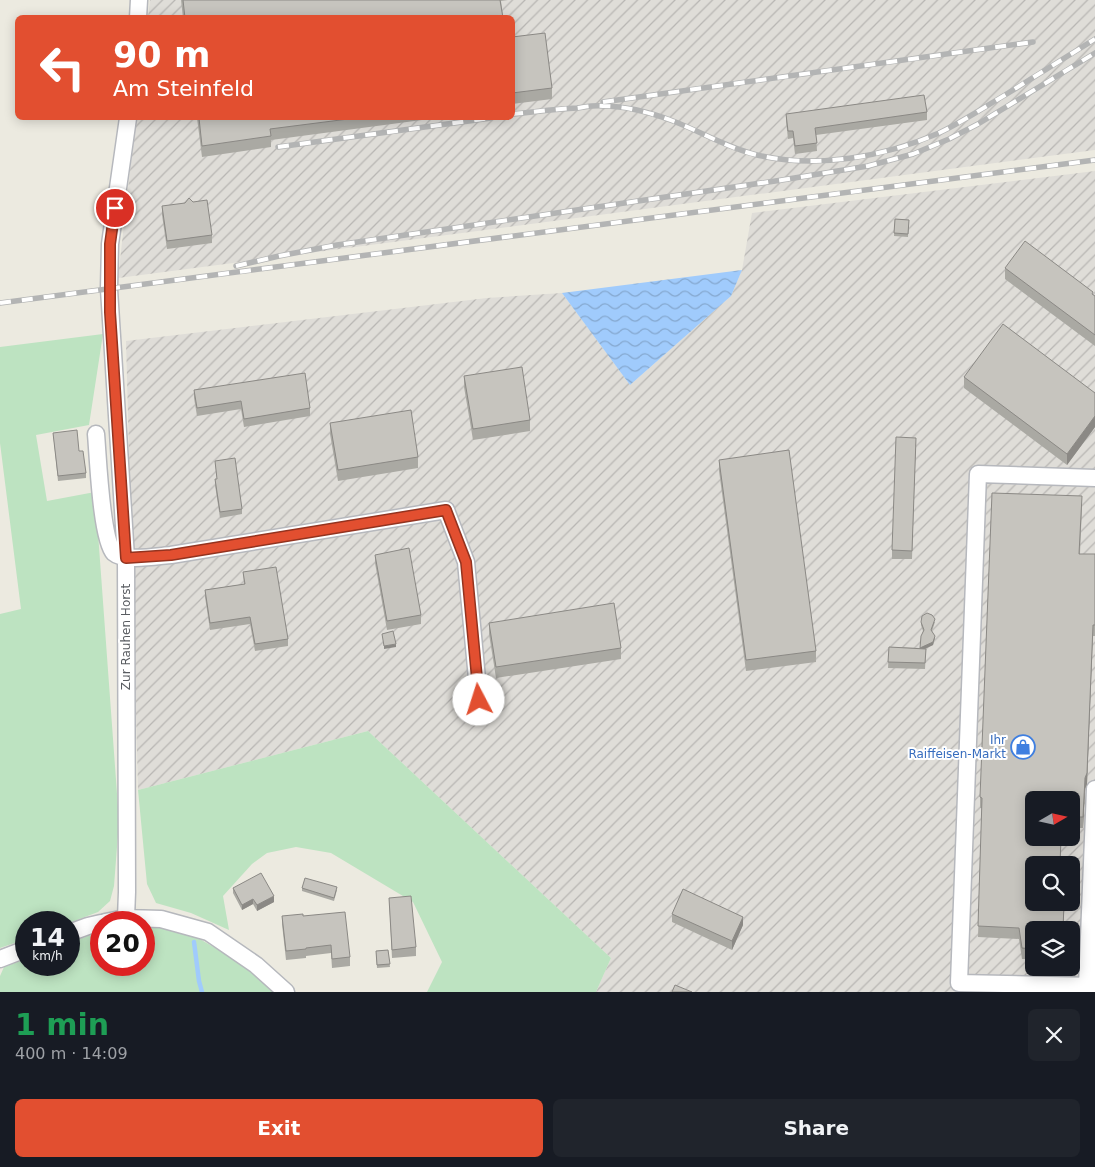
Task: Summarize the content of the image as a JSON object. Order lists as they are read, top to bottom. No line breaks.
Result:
{"streets":{"street":["Zur Rauhen Horst"]},"places":{"shop":["Ihr Raiffeisen-Markt"]},"north":"right","page":{"turn":["90 m","Am Steinfeld"],"speed":"14 km/h","limit":"20","heading":["1 min","400 m · 14:09"],"buttons":["Exit","Share"]}}
